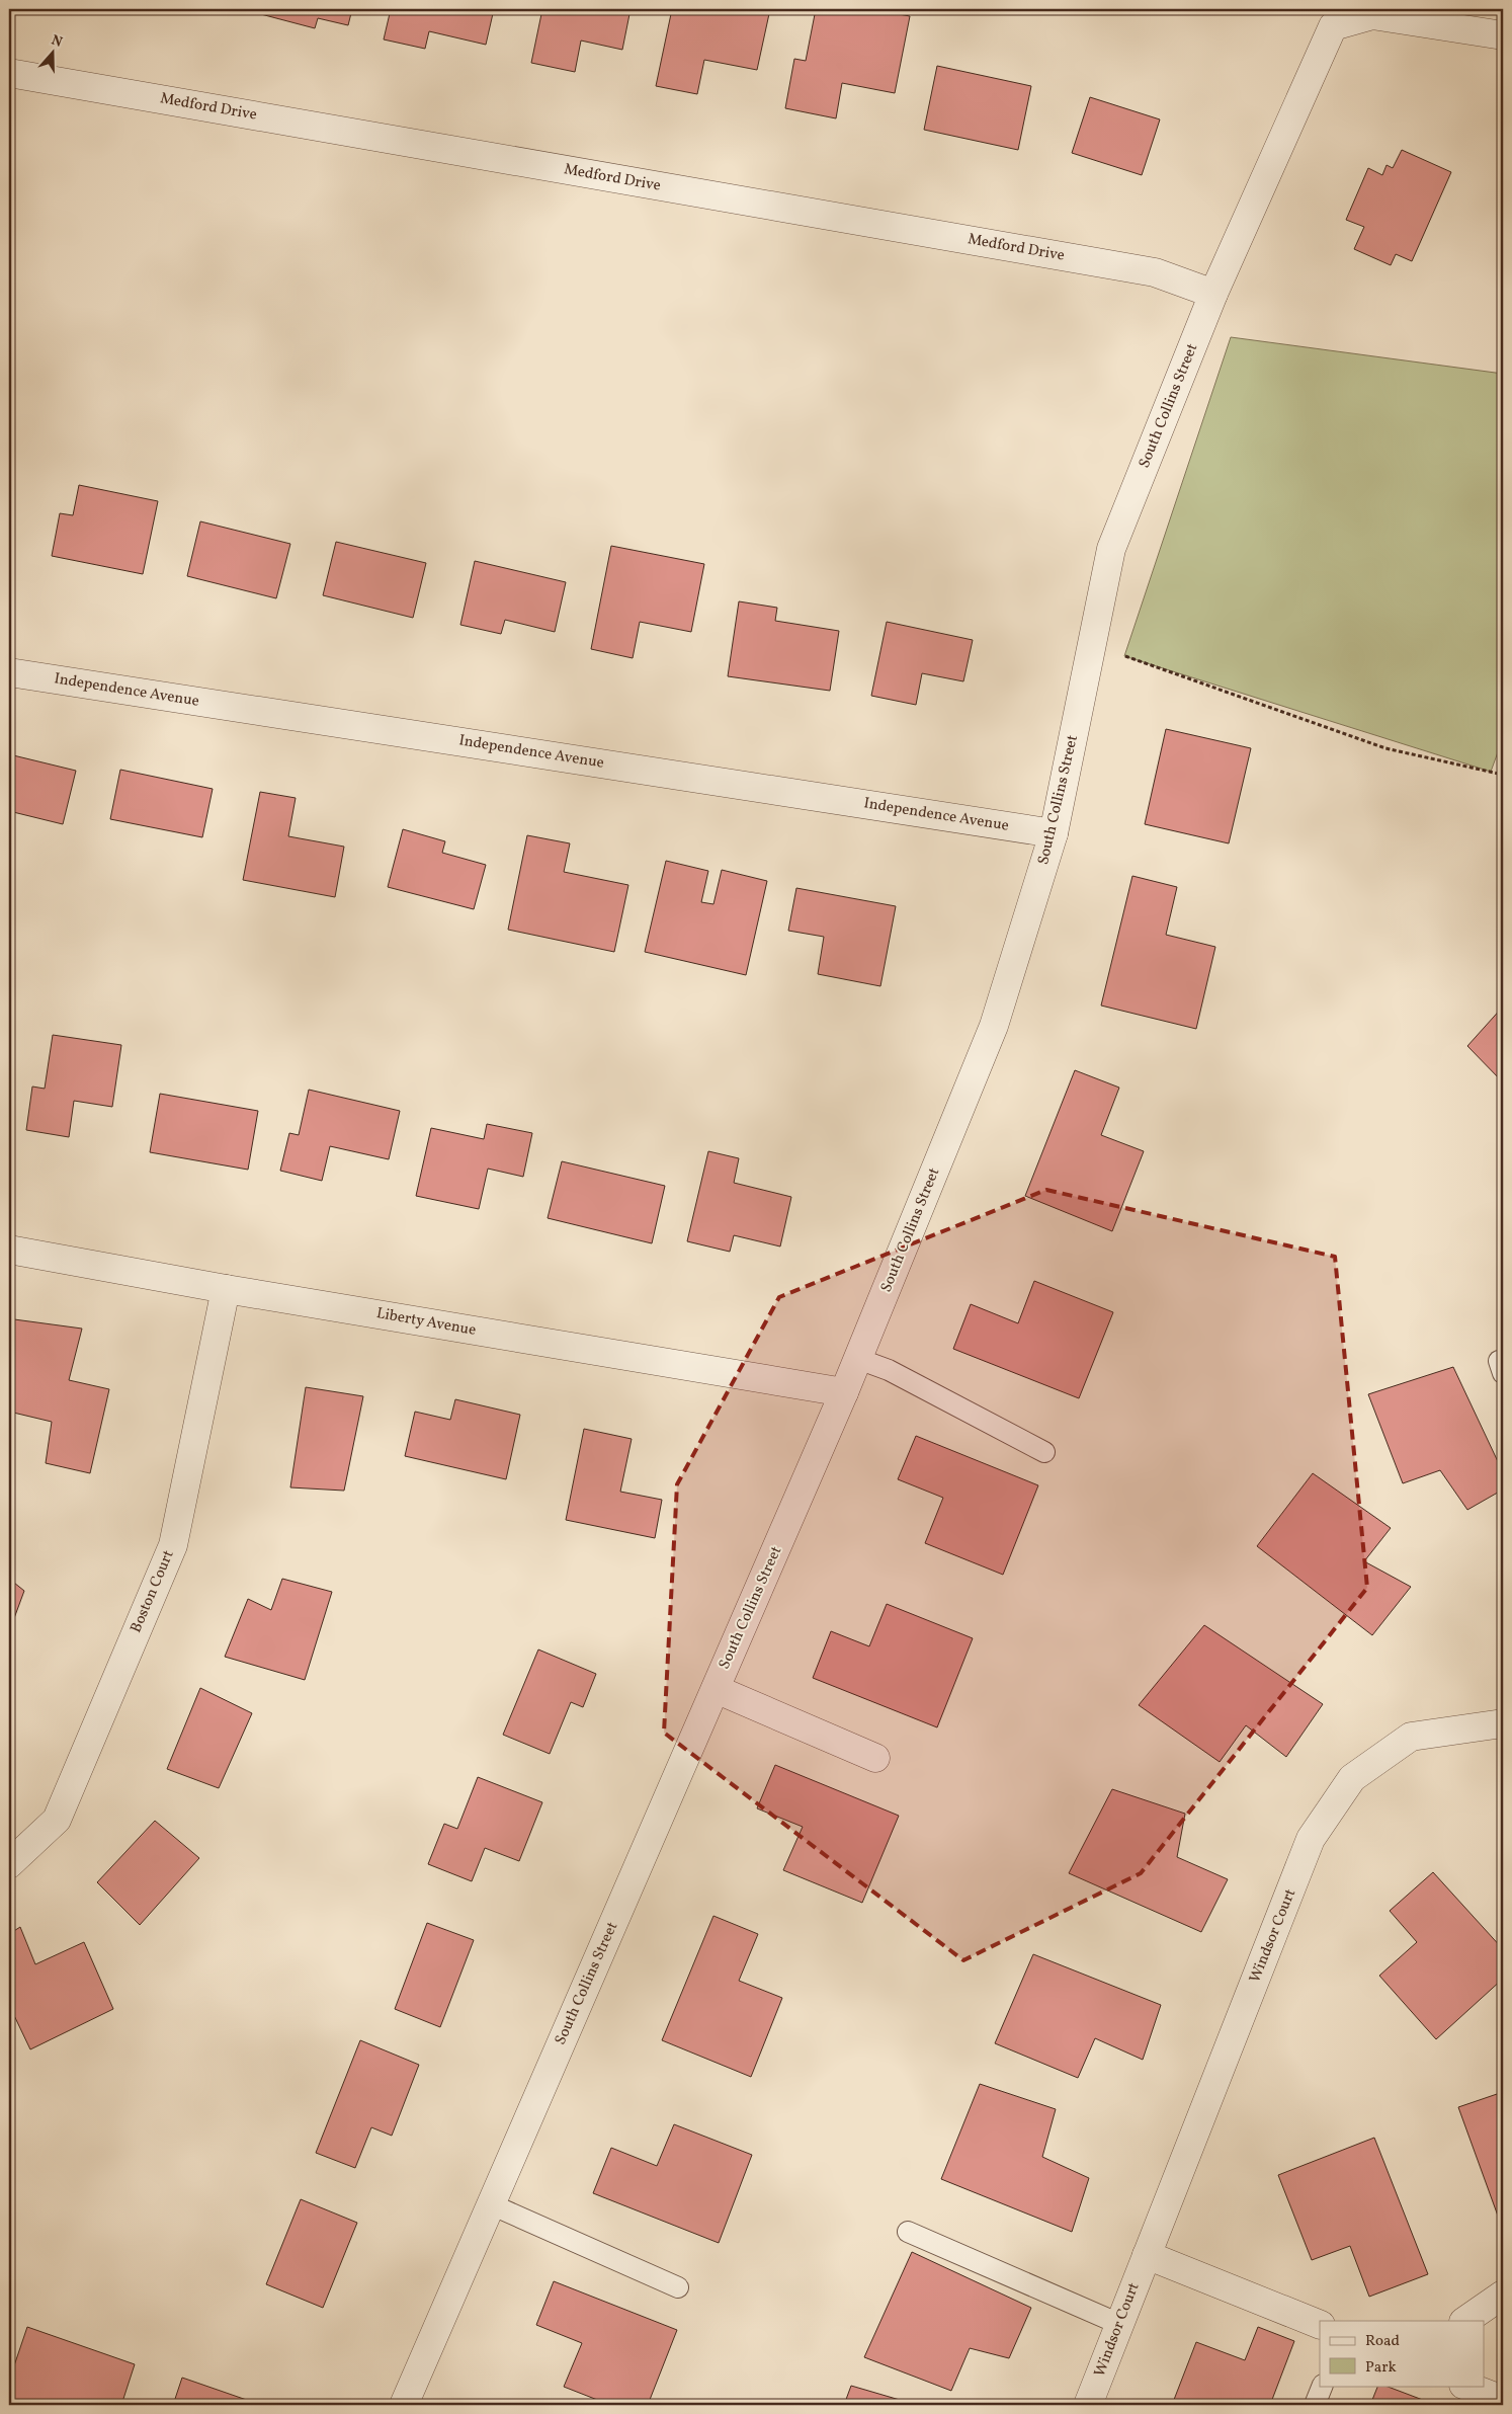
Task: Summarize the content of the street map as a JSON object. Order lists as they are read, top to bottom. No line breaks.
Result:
{"streets":{"street":["Medford Drive","South Collins Street","Independence Avenue","Liberty Avenue","Boston Court","Windsor Court"]},"crossings":[["Medford Drive","South Collins Street"],["South Collins Street","Independence Avenue"],["South Collins Street","Liberty Avenue"],["Liberty Avenue","Boston Court"]],"legend":["Road","Park"],"north":"top"}
